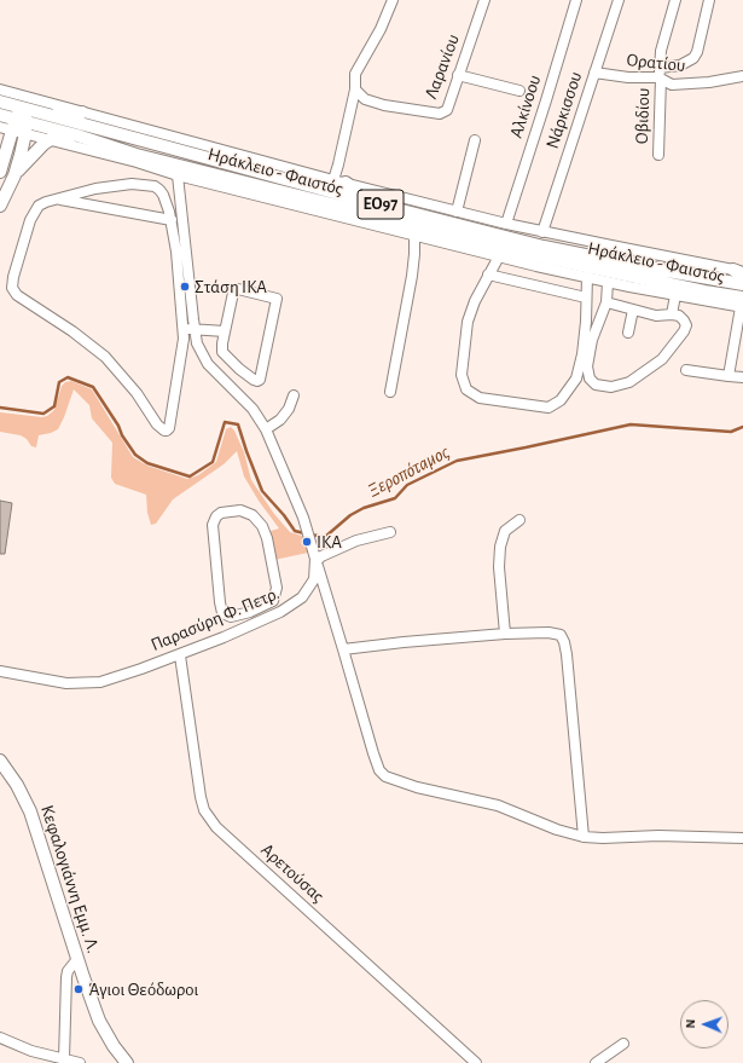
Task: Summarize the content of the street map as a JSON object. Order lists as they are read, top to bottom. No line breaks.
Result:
{"streets":{"main road":["Ηράκλειο - Φαιστός","ΕΟ97","Κεφαλογιάννη Εμμ. Λ."],"street":["Ορατίου","Λαρανίου","Αλκίνοου","Νάρκισσου","Οβιδίου","Παρασύρη Φ. Πετρ.","Αρετούσας"]},"crossings":[["Ορατίου","Νάρκισσου"],["Ορατίου","Οβιδίου"],["Παρασύρη Φ. Πετρ.","Αρετούσας"]],"water":["Ξεροπόταμος"],"places":["Στάση ΙΚΑ","IKA","Άγιοι Θεόδωροι"],"north":"left"}
